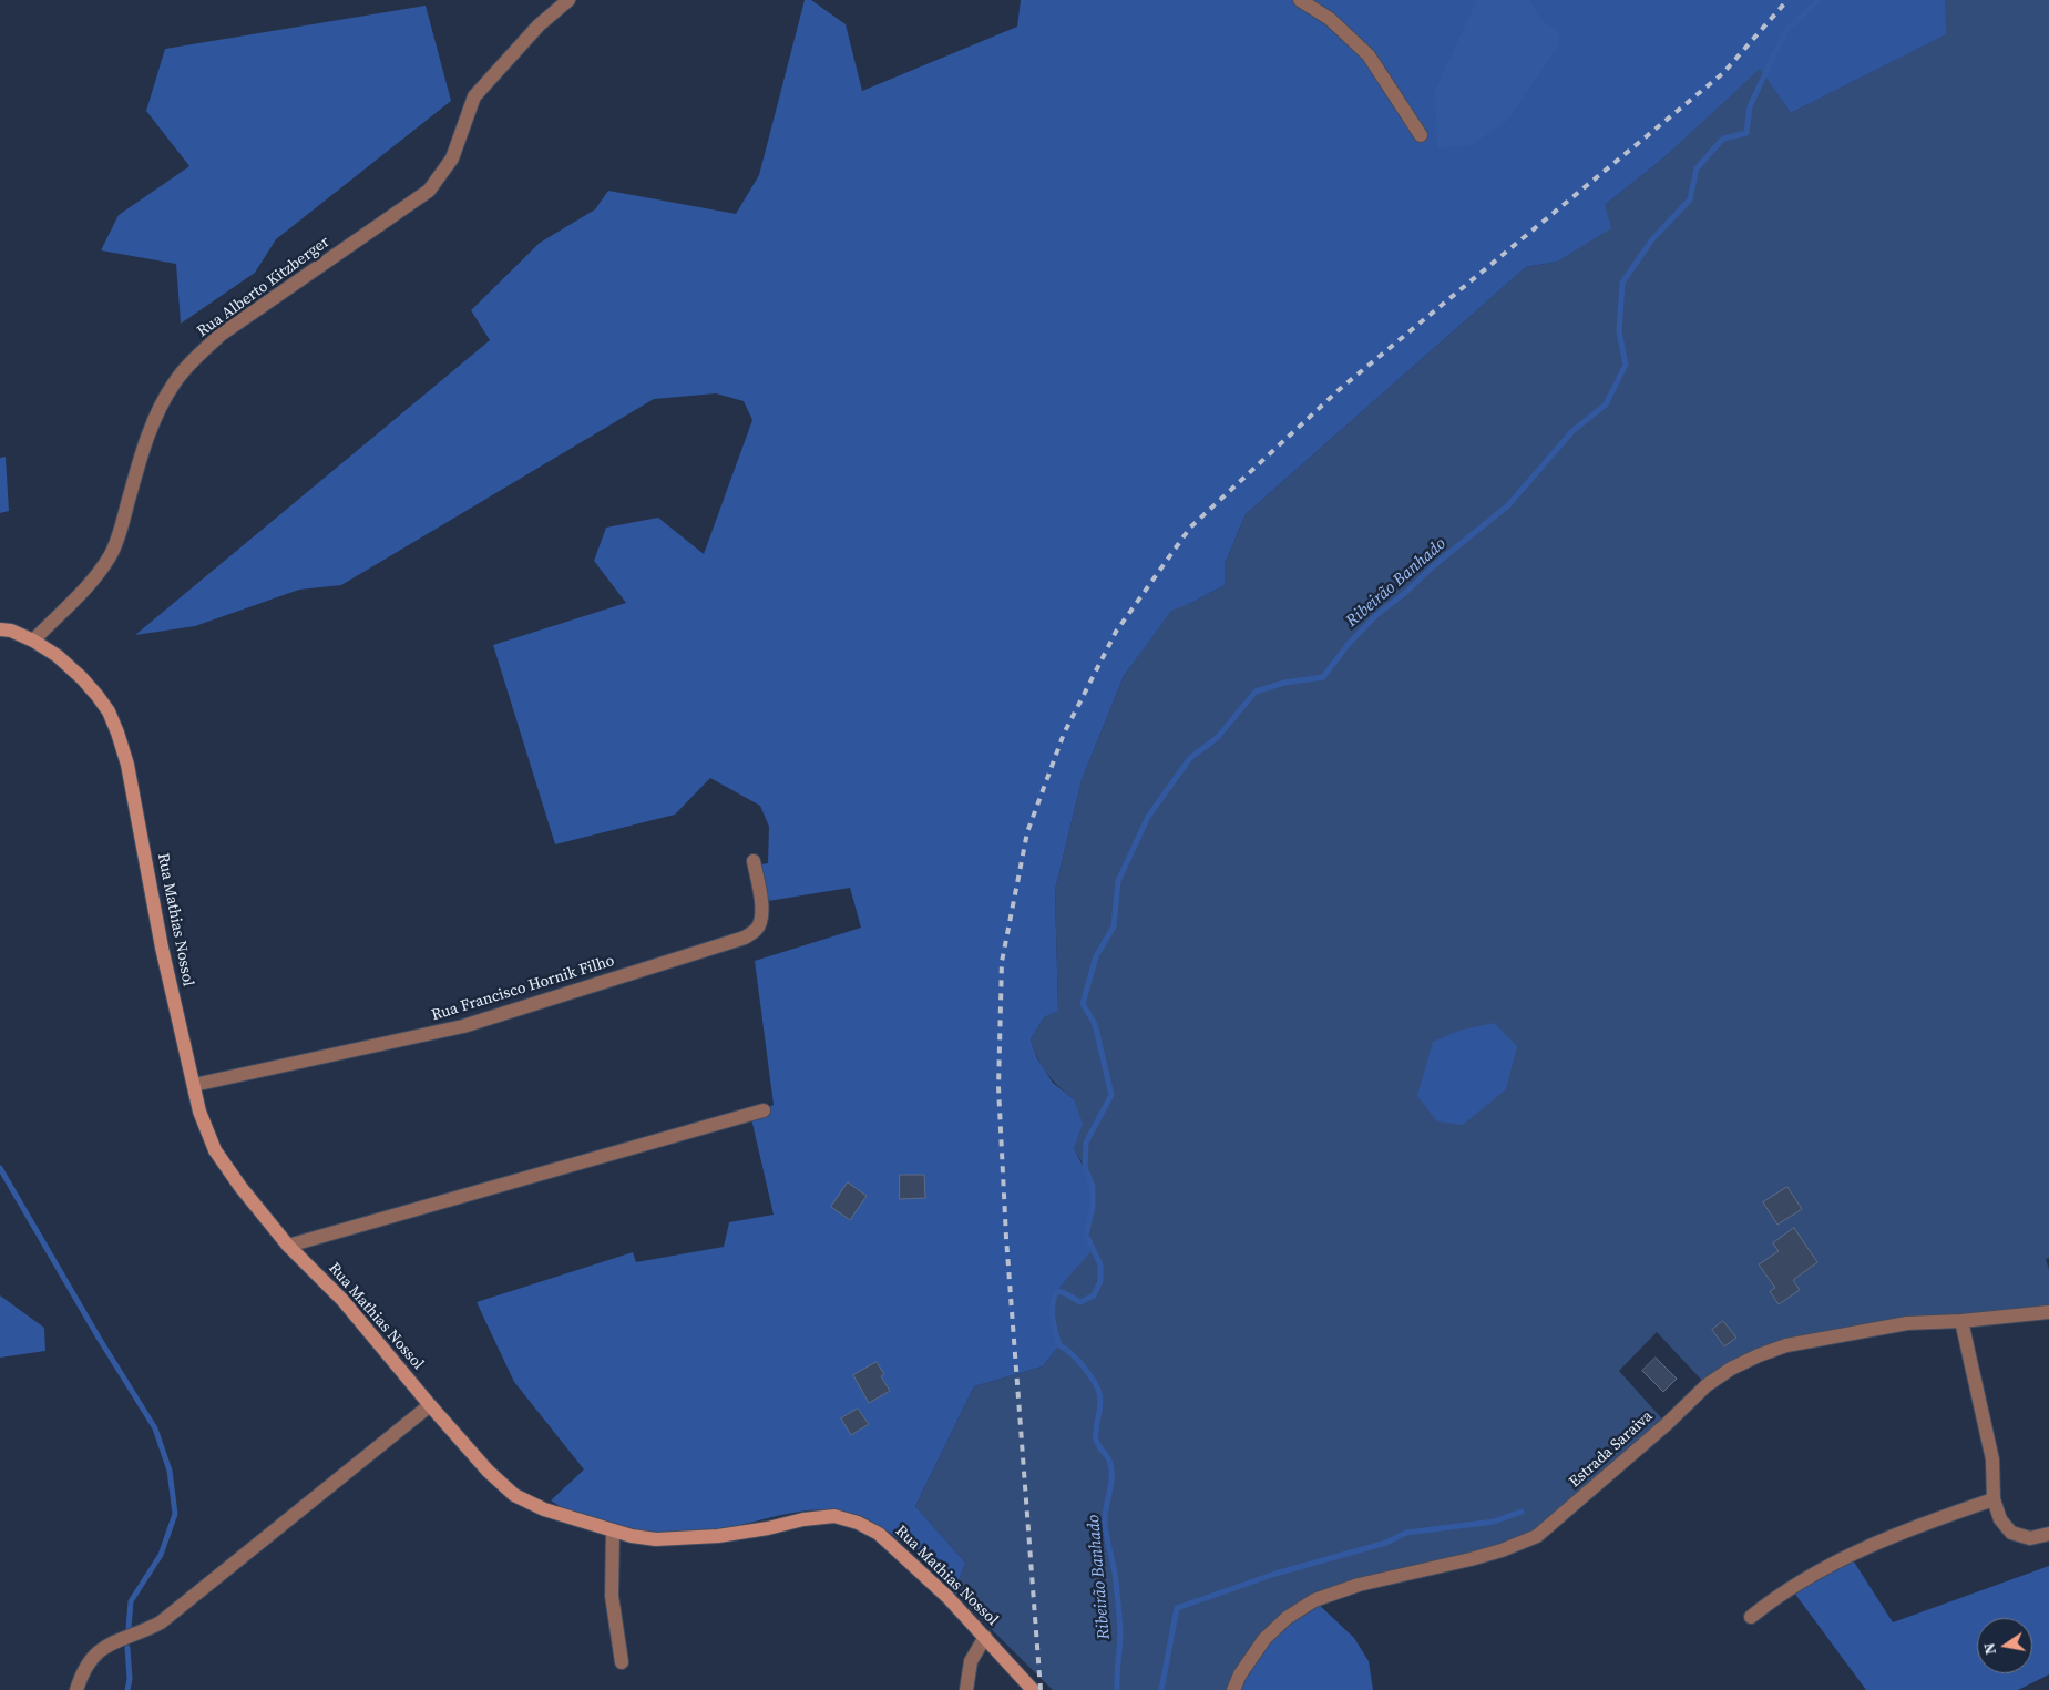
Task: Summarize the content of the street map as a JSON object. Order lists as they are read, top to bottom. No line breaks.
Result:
{"streets":{"street":["Rua Alberto Kitzberger","Rua Mathias Nossol","Rua Francisco Hornik Filho","Estrada Saraiva"]},"crossings":[["Rua Alberto Kitzberger","Rua Mathias Nossol"],["Rua Mathias Nossol","Rua Francisco Hornik Filho"]],"water":["Ribeirão Banhado"],"north":"left"}
